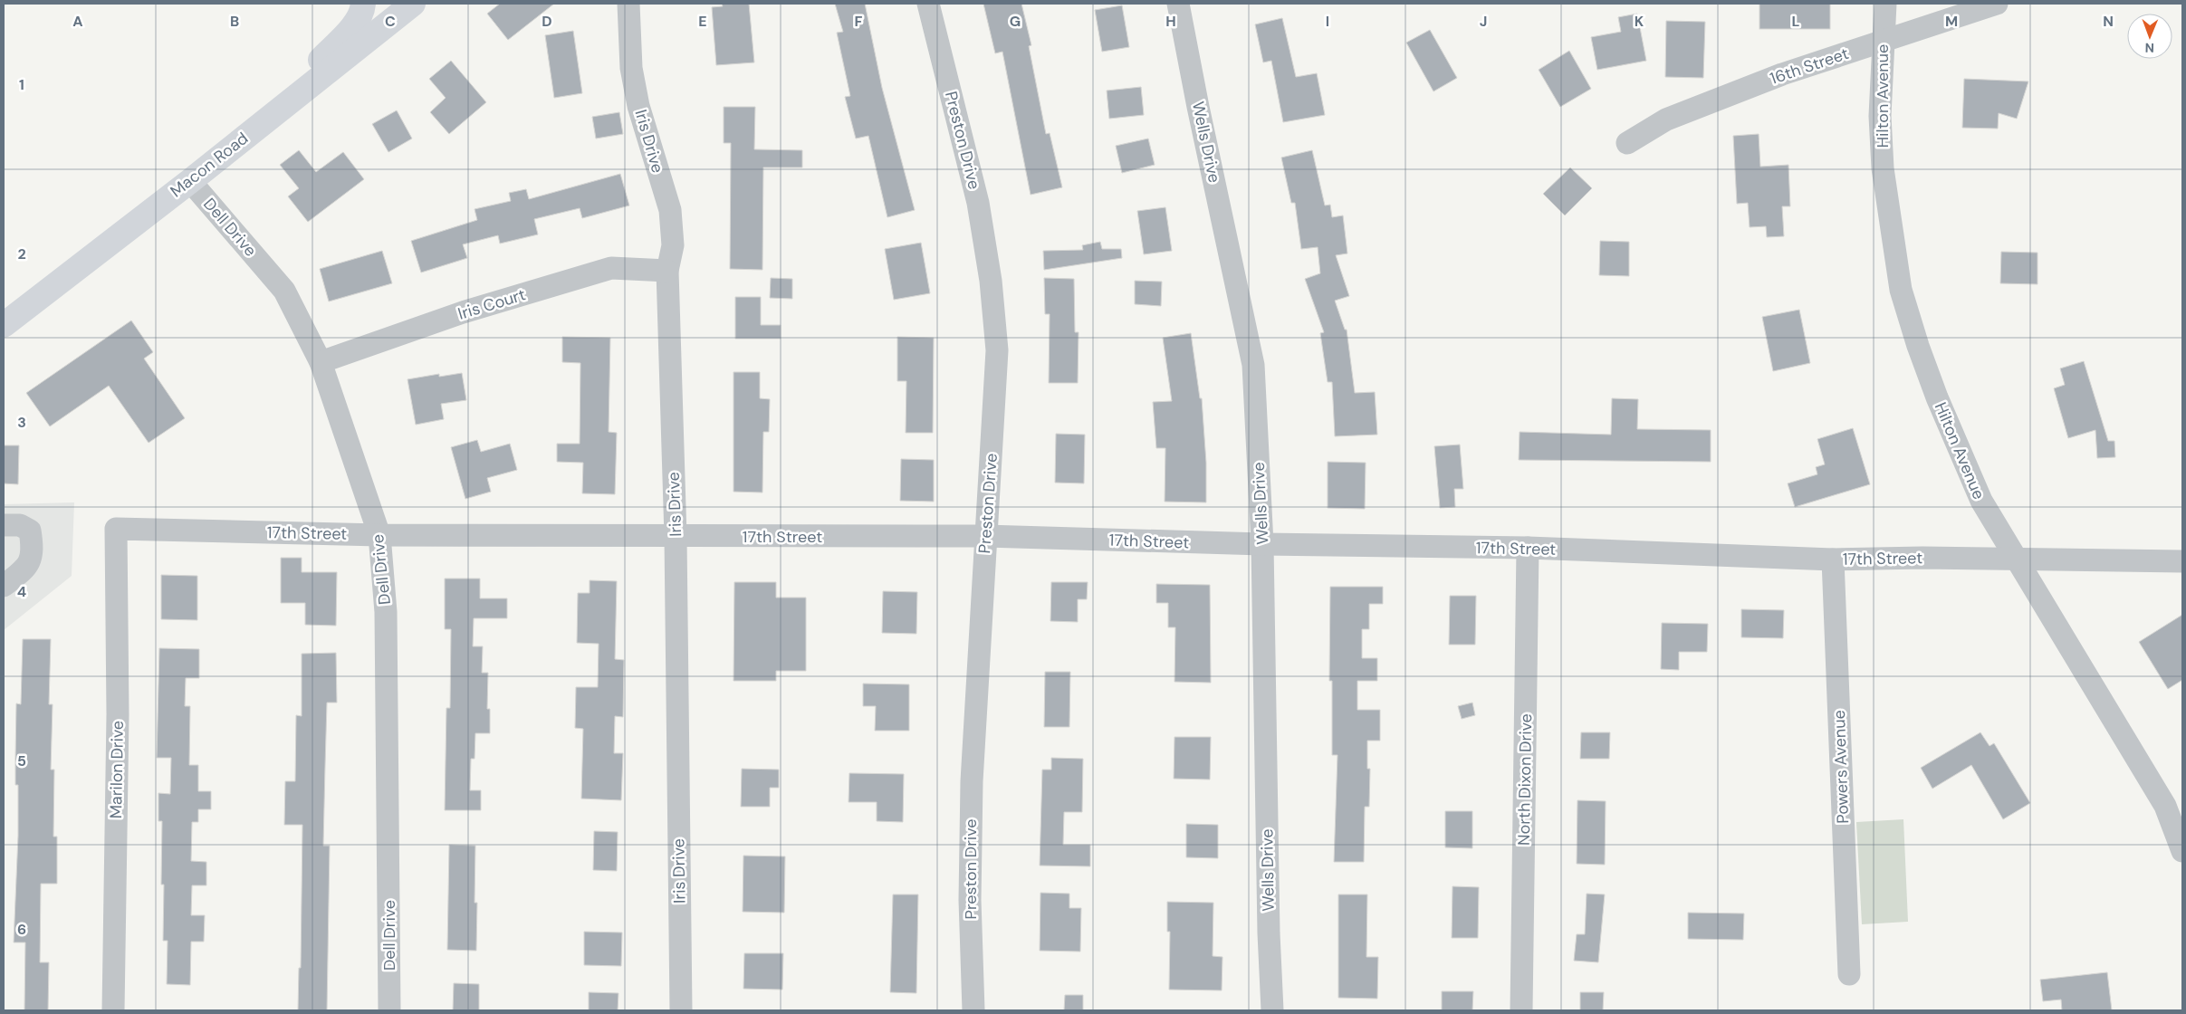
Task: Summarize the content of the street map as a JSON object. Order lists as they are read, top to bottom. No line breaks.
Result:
{"streets":{"main road":["Macon Road"],"street":["16th Street","Hilton Avenue","Preston Drive","Iris Drive","Wells Drive","Dell Drive","Iris Court","17th Street","Powers Avenue","Marilon Drive","North Dixon Drive"]},"crossings":[["16th Street","Hilton Avenue"],["Hilton Avenue","17th Street"],["Preston Drive","17th Street"],["Iris Drive","Iris Court"],["Iris Drive","17th Street"],["Wells Drive","17th Street"],["Macon Road","Dell Drive"],["Dell Drive","Iris Court"],["Dell Drive","17th Street"],["17th Street","Powers Avenue"],["17th Street","Marilon Drive"],["17th Street","North Dixon Drive"]],"north":"bottom","grid":{"columns":["A","B","C","D","E","F","G","H","I","J","K","L","M","N"],"rows":["1","2","3","4","5","6"]}}
